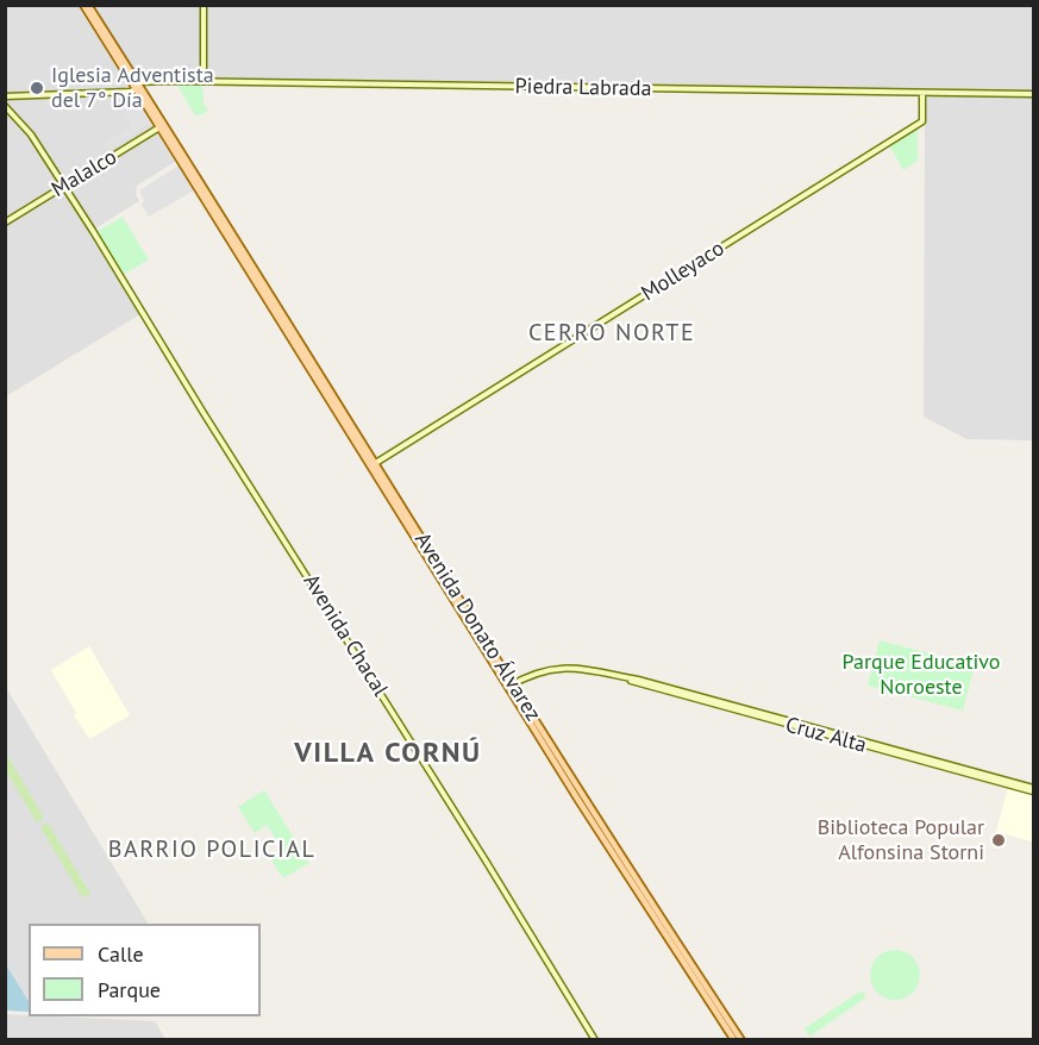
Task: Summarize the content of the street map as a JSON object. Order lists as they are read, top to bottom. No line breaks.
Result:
{"streets":{"main road":["Piedra Labrada","Malalco","Molleyaco","Avenida Donato Álvarez","Avenida Chacal","Cruz Alta"]},"crossings":[["Piedra Labrada","Molleyaco"],["Piedra Labrada","Avenida Donato Álvarez"],["Malalco","Avenida Donato Álvarez"],["Malalco","Avenida Chacal"],["Molleyaco","Avenida Donato Álvarez"],["Avenida Donato Álvarez","Cruz Alta"]],"districts":["CERRO NORTE","VILLA CORNÚ","BARRIO POLICIAL"],"parks":["Parque Educativo Noroeste"],"places":["Iglesia Adventista del 7° Día","Biblioteca Popular Alfonsina Storni"],"legend":["Calle","Parque"]}
